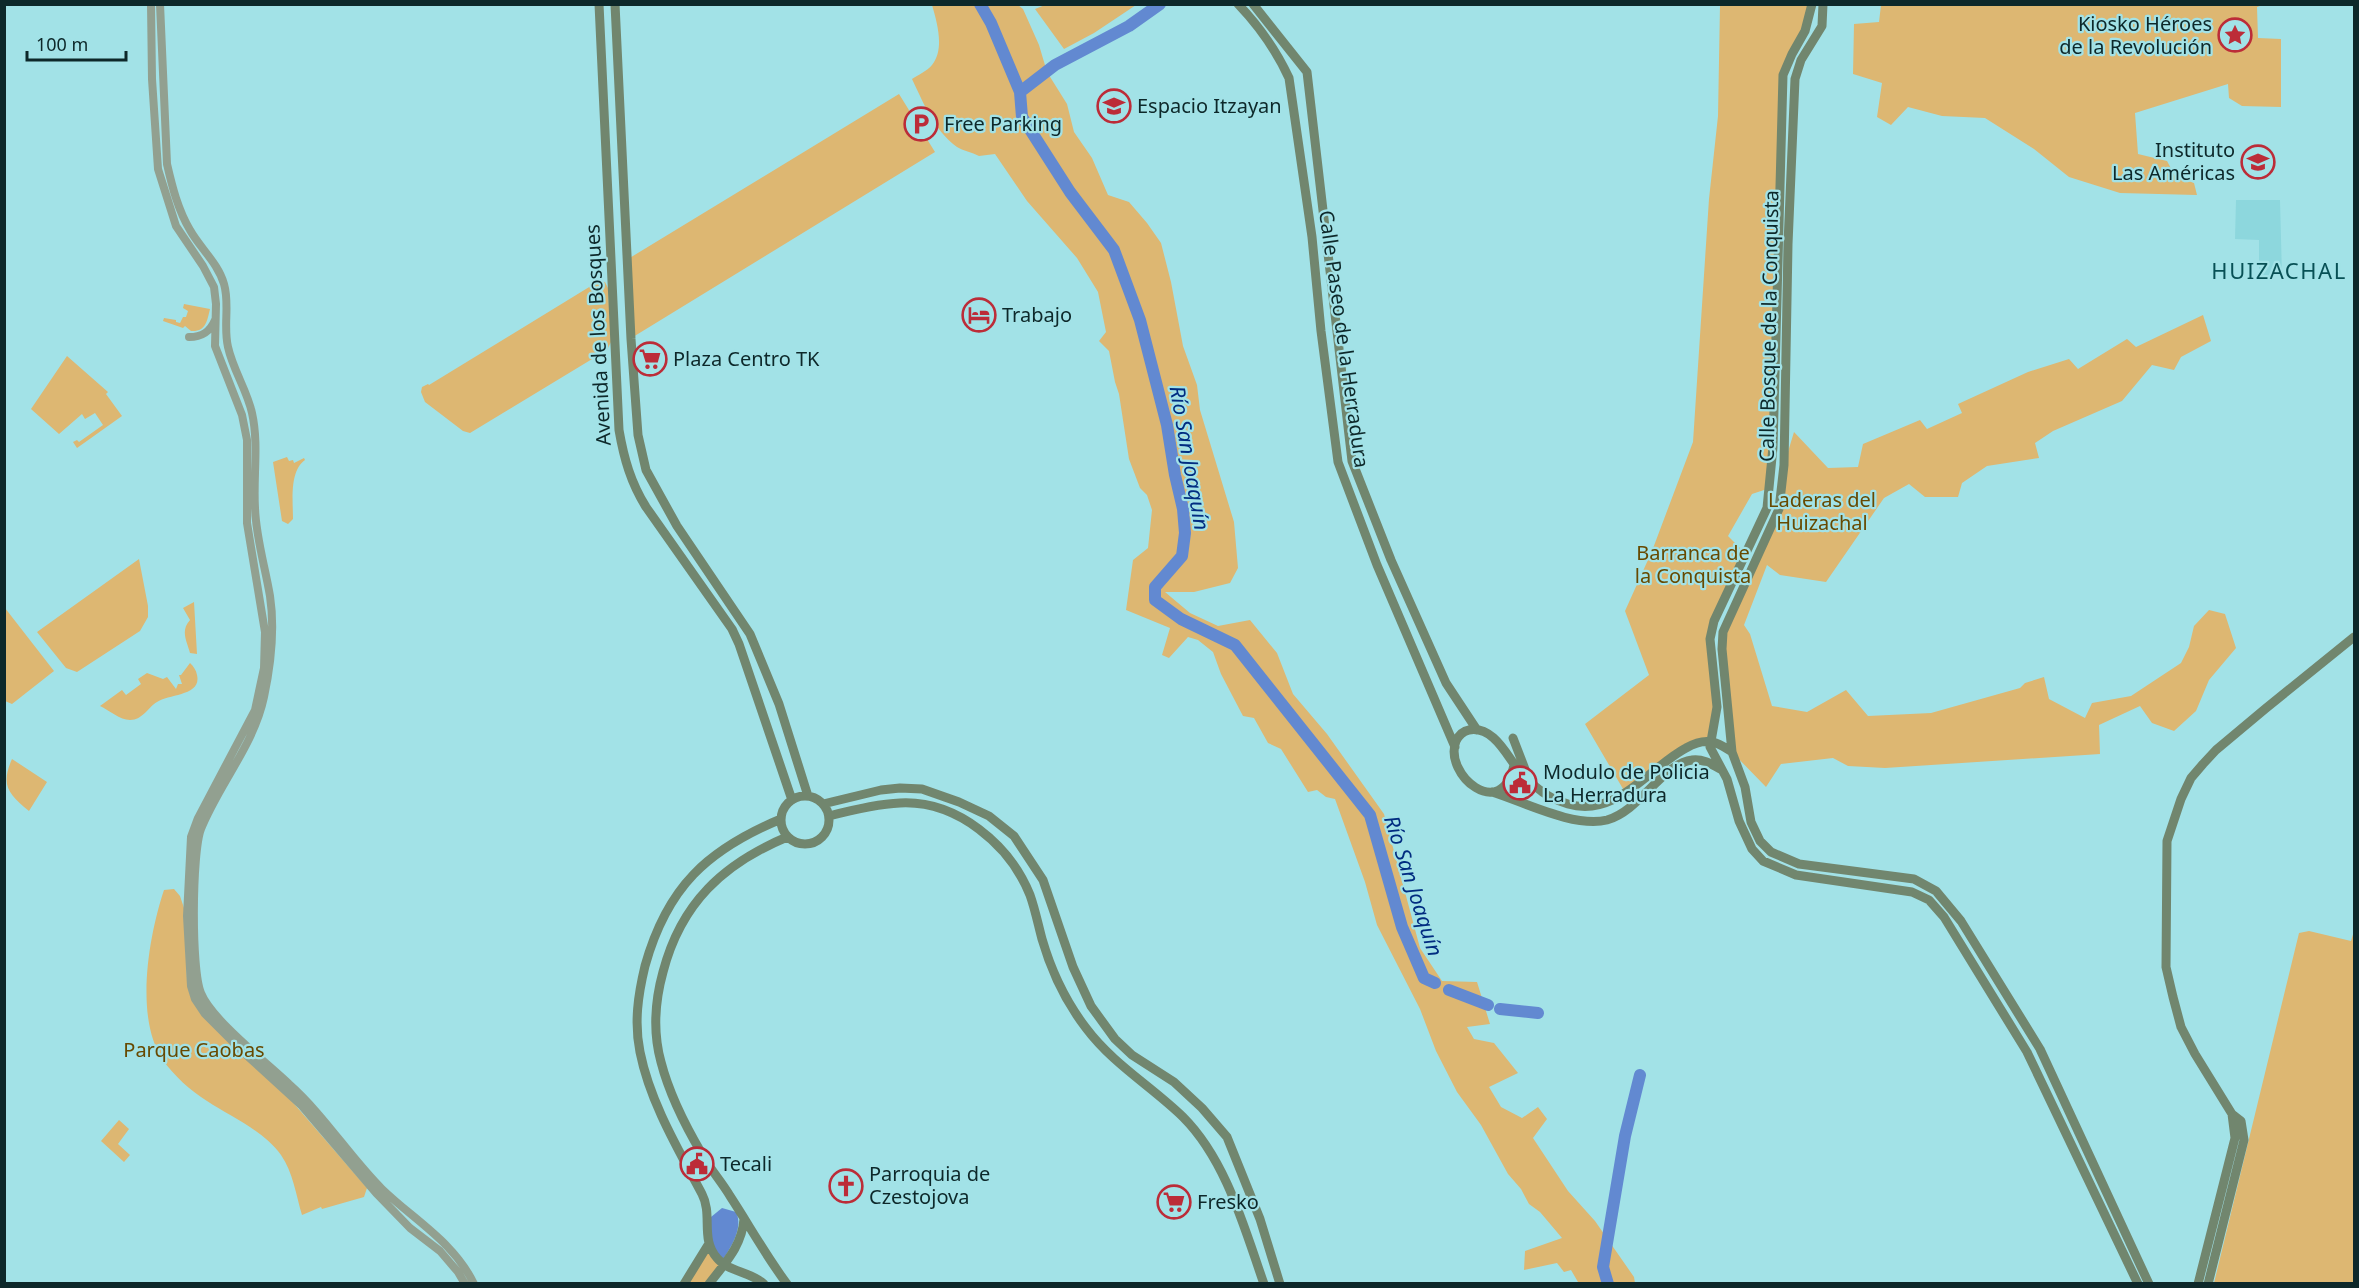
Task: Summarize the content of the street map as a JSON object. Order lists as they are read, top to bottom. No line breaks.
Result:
{"streets":{"main road":["Calle Bosque de la Conquista","Avenida de los Bosques","Calle Paseo de la Herradura"]},"districts":["HUIZACHAL"],"water":["Río San Joaquín"],"parks":["Laderas del Huizachal","Barranca de la Conquista","Parque Caobas"],"places":{"place":["Kiosko Héroes de la Revolución"],"school or university":["Espacio Itzayan","Instituto Las Américas"],"parking":["Free Parking"],"hotel":["Trabajo"],"supermarket":["Plaza Centro TK","Fresko"],"public building":["Modulo de Policia La Herradura","Tecali"],"church":["Parroquia de Czestojova"]},"scale_bar":"100 m"}
